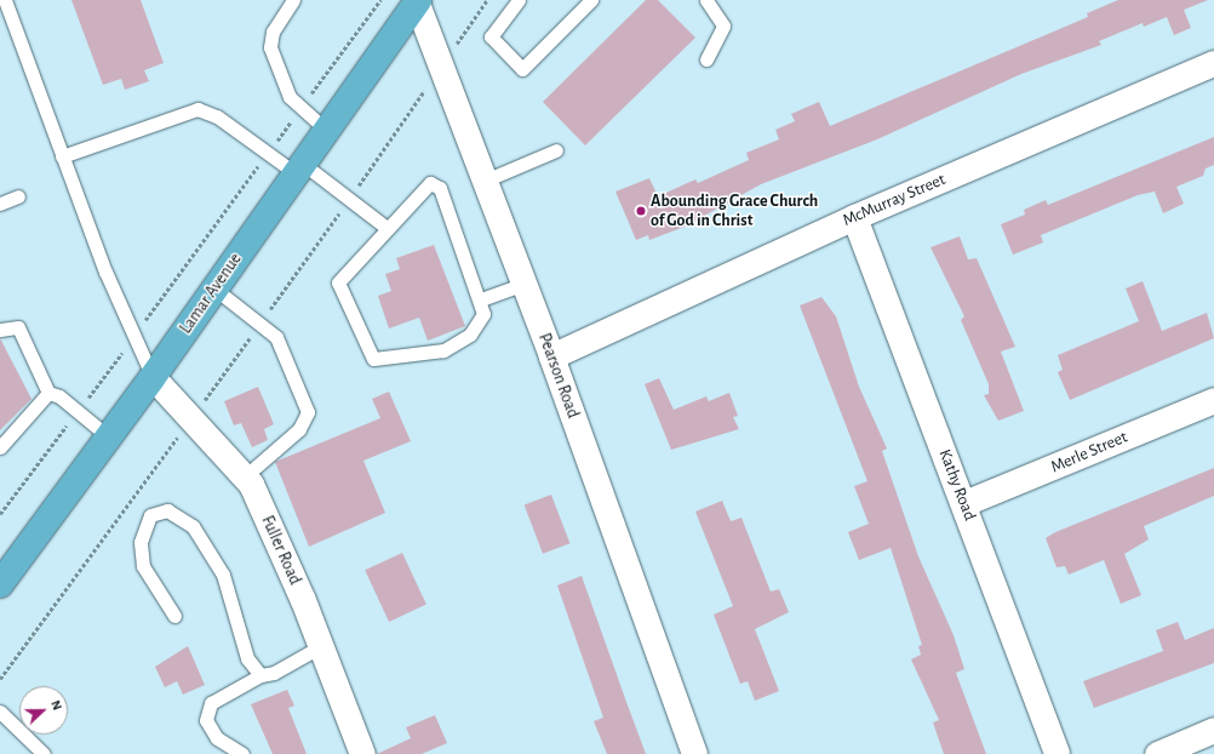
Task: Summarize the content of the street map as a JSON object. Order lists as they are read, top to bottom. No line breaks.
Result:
{"streets":{"highway":["Lamar Avenue"],"street":["McMurray Street","Pearson Road","Merle Street","Kathy Road","Fuller Road"]},"crossings":[["McMurray Street","Pearson Road"],["McMurray Street","Kathy Road"],["Lamar Avenue","Pearson Road"],["Lamar Avenue","Fuller Road"],["Merle Street","Kathy Road"]],"places":["Abounding Grace Church of God in Christ"],"north":"right"}
